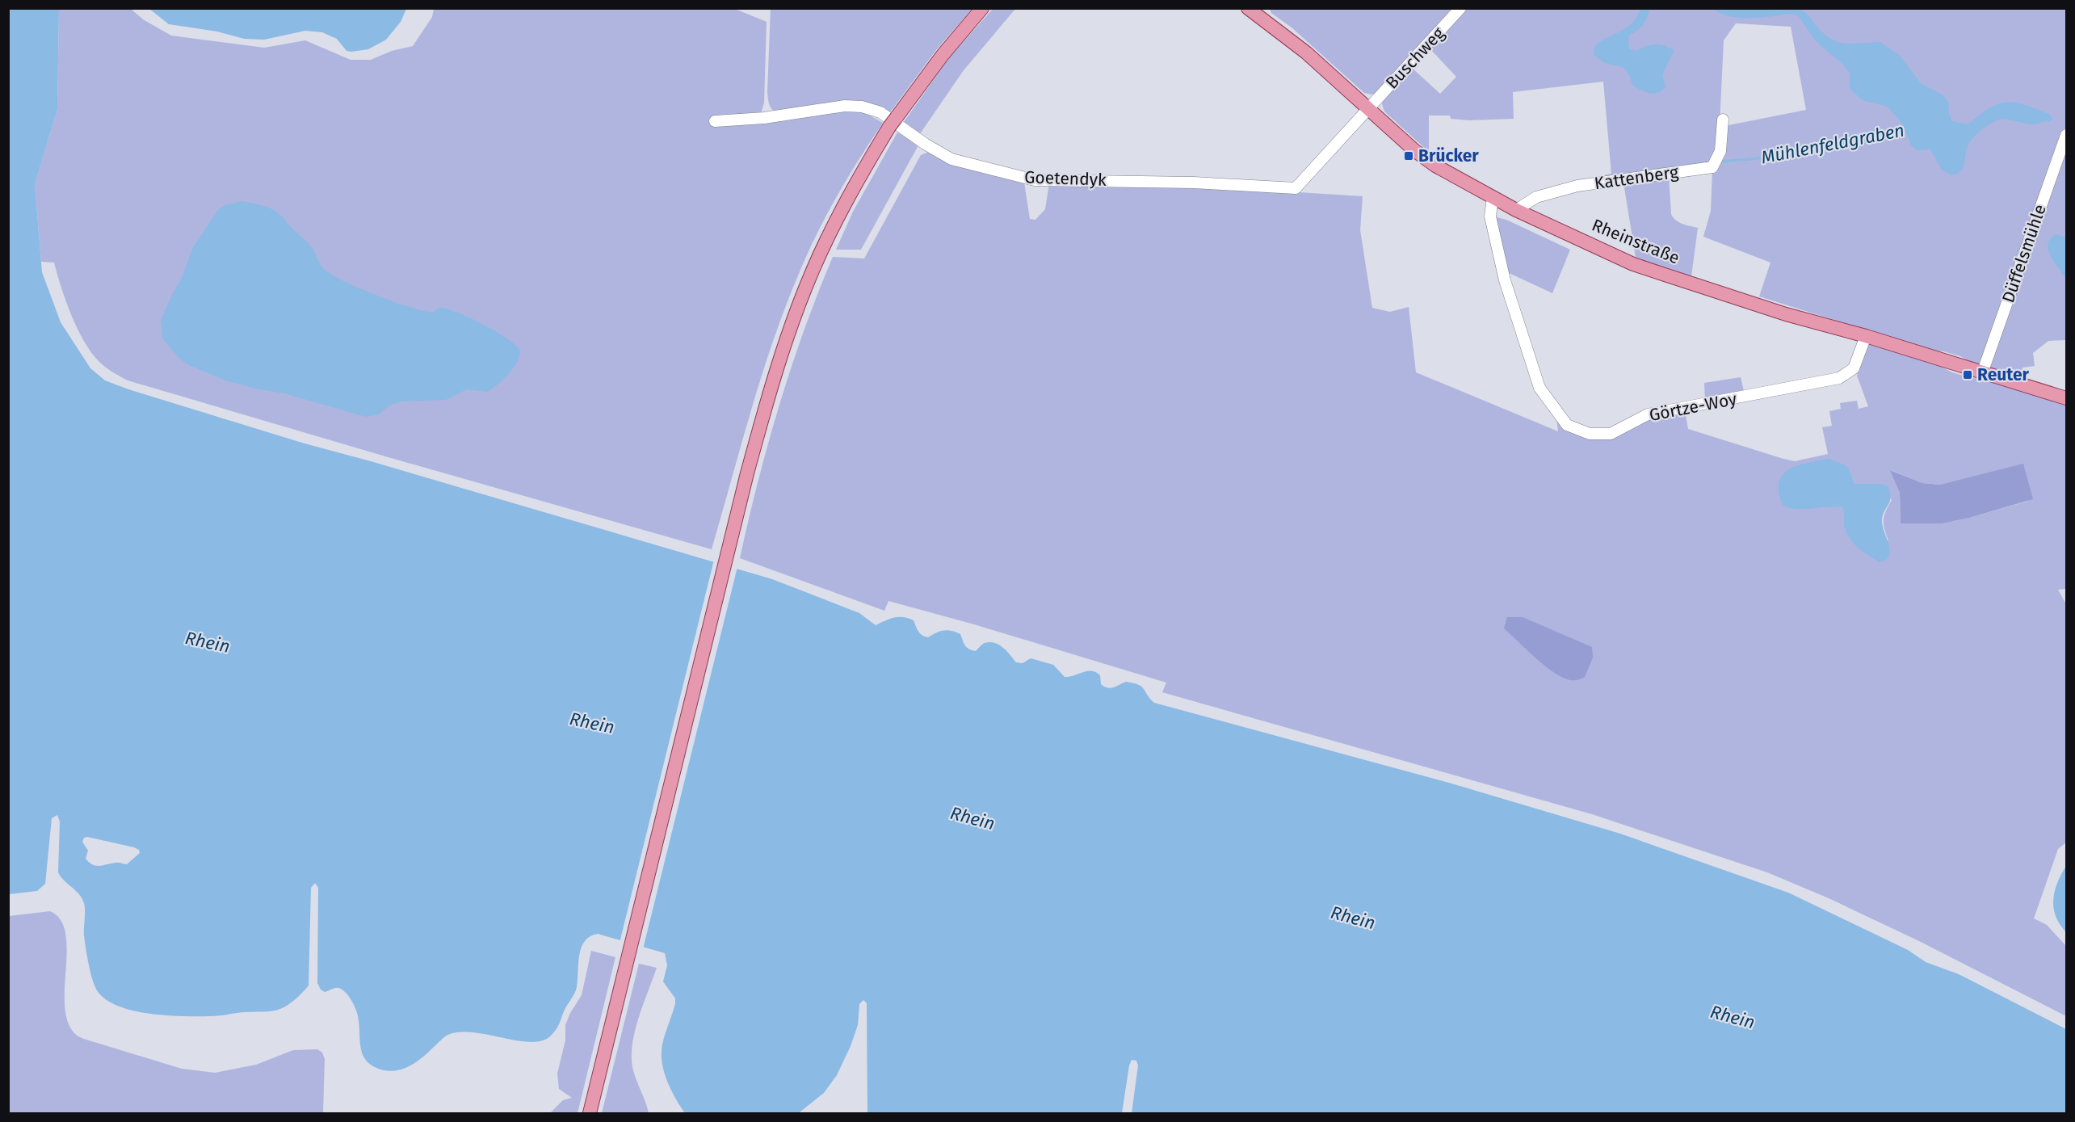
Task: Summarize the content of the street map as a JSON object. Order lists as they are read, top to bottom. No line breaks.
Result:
{"streets":{"main road":["Rheinstraße"],"street":["Buschweg","Kattenberg","Goetendyk","Düffelsmühle","Görtze-Woy"]},"crossings":[["Buschweg","Goetendyk"],["Buschweg","Rheinstraße"],["Kattenberg","Rheinstraße"],["Goetendyk","Rheinstraße"],["Rheinstraße","Düffelsmühle"],["Rheinstraße","Görtze-Woy"]],"water":["Mühlenfeldgraben","Rhein"],"places":{"transit":["Brücker","Reuter"]}}
